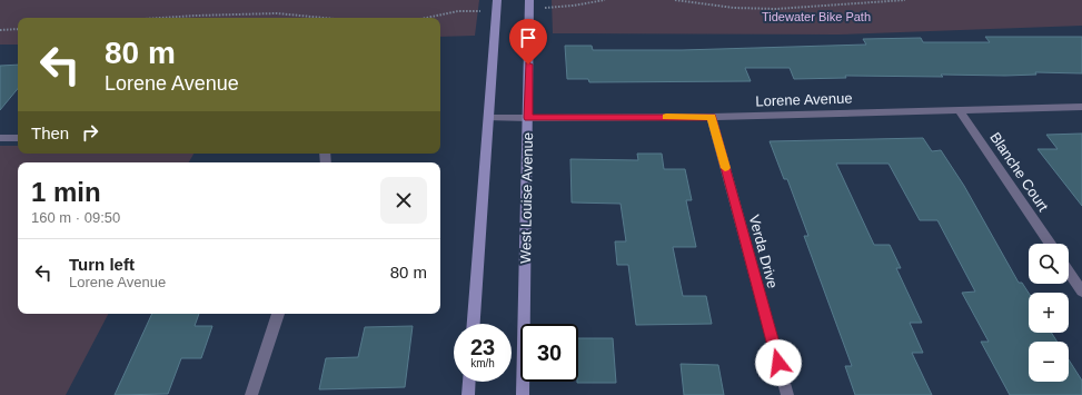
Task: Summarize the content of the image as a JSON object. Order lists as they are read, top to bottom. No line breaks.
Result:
{"streets":{"main road":["West Louise Avenue"],"street":["Lorene Avenue","Blanche Court","Verda Drive"]},"crossings":[["Lorene Avenue","Blanche Court"],["Lorene Avenue","West Louise Avenue"],["Lorene Avenue","Verda Drive"]],"parks":["Tidewater Bike Path"],"page":{"turn":["80 m","Lorene Avenue"],"then":"Then","heading":["1 min","160 m · 09:50"],"list":[{"name":"Turn left","note":"Lorene Avenue","value":"80 m"}],"map_buttons":["+","−"],"speed":"23 km/h","limit":"30"}}
